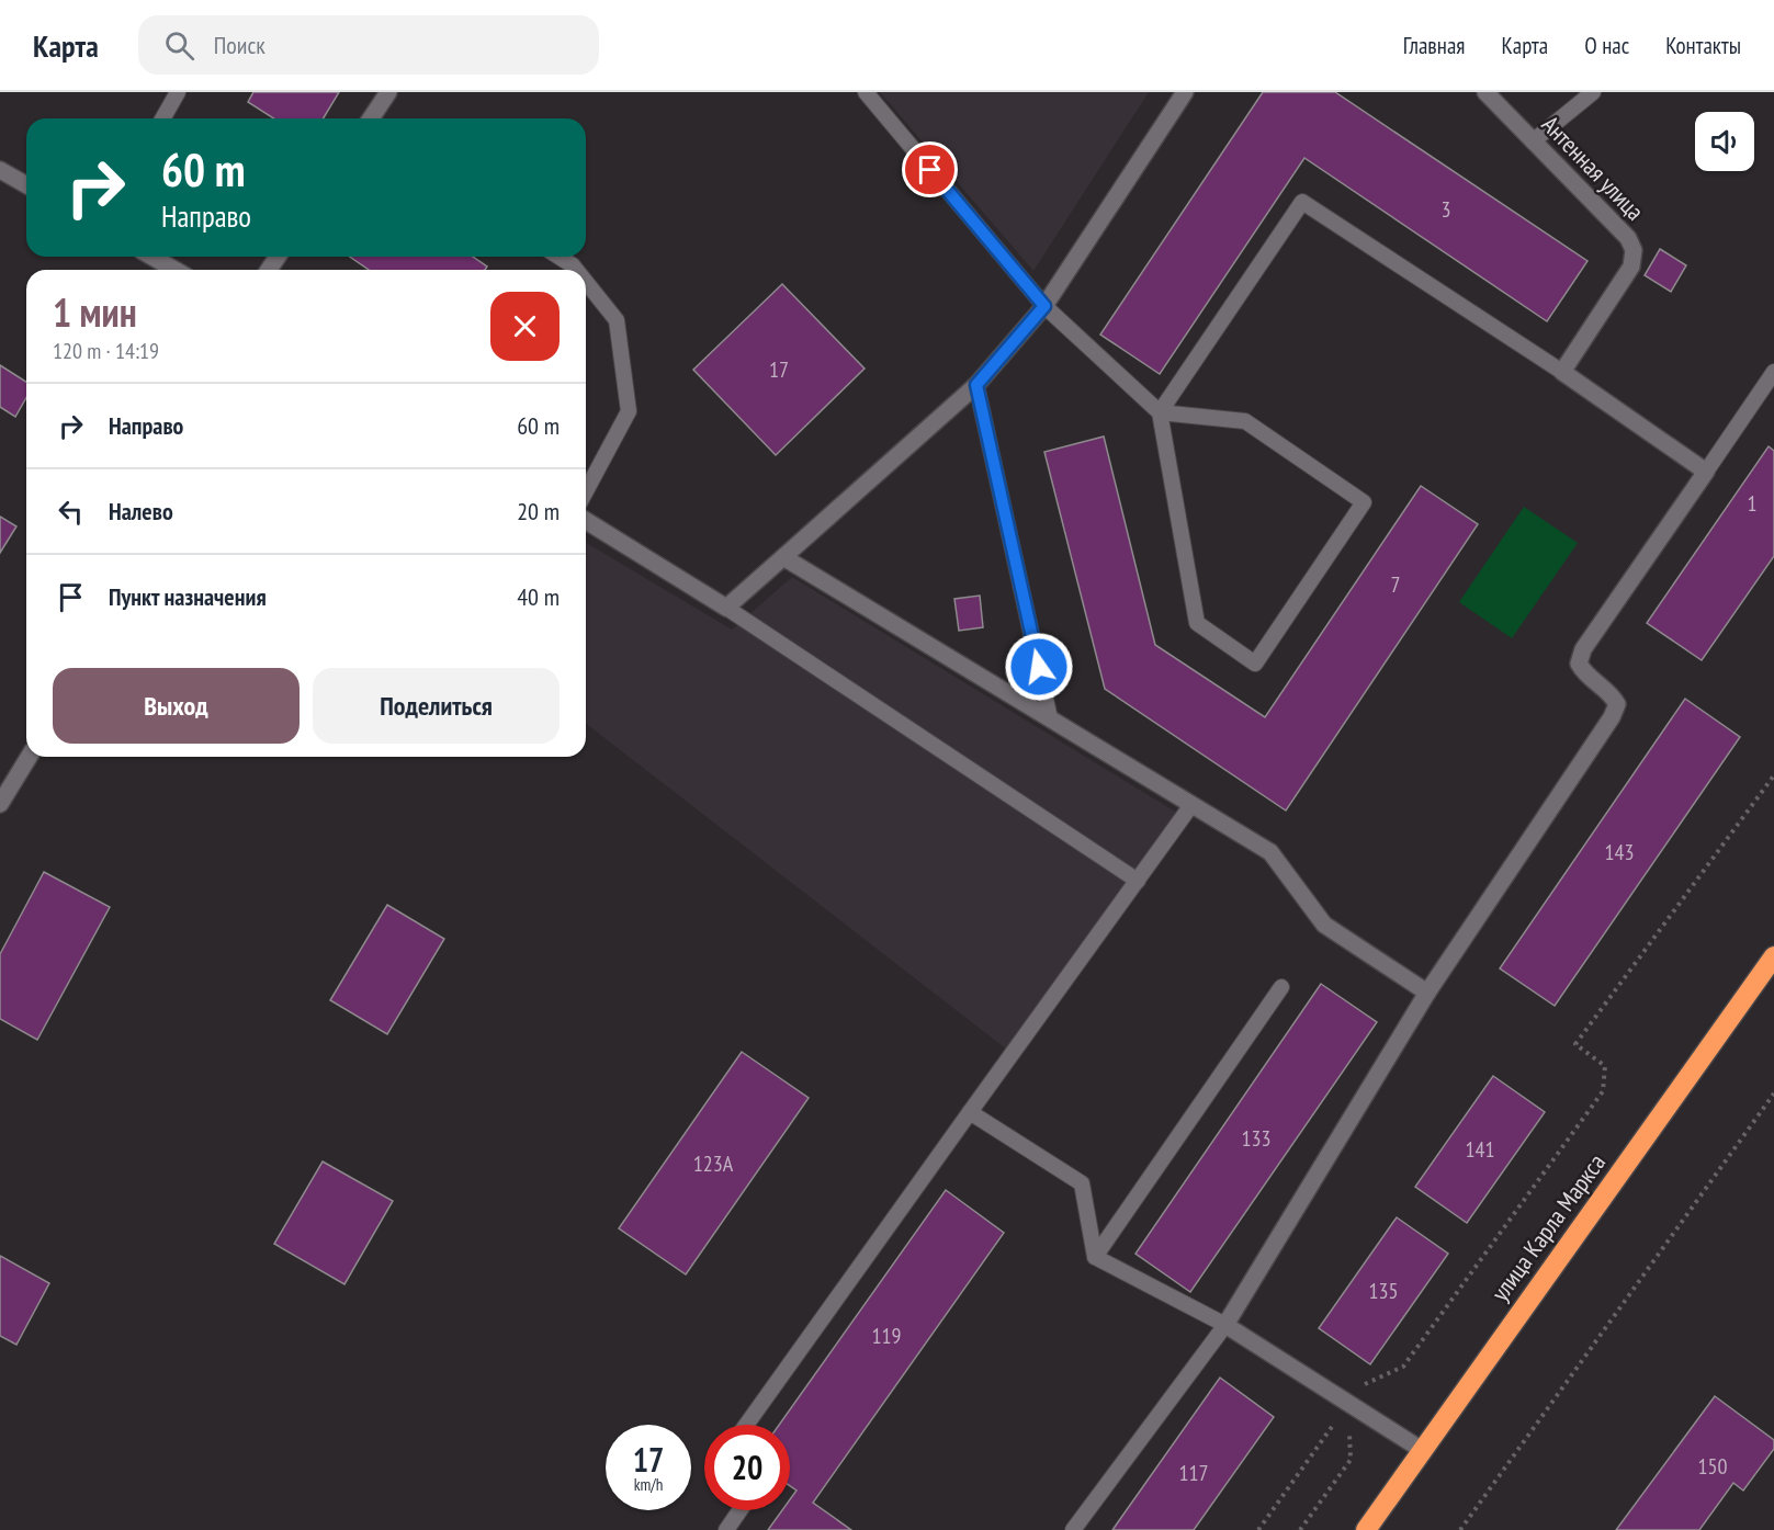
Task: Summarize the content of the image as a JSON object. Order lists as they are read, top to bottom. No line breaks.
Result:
{"streets":{"highway":["улица Карла Маркса"],"street":["Антенная улица"]},"house_numbers":["3","17","1","7","143","133","141","123А","135","119","150","117"],"page":{"header":"Карта","search":"Поиск","nav":["Главная","Карта","О нас","Контакты"],"turn":["60 m","Направо"],"heading":["1 мин","120 m · 14:19"],"list":[{"name":"Направо","value":"60 m"},{"name":"Налево","value":"20 m"},{"name":"Пункт назначения","value":"40 m"}],"buttons":["Выход","Поделиться"],"speed":"17 km/h","limit":"20"}}
